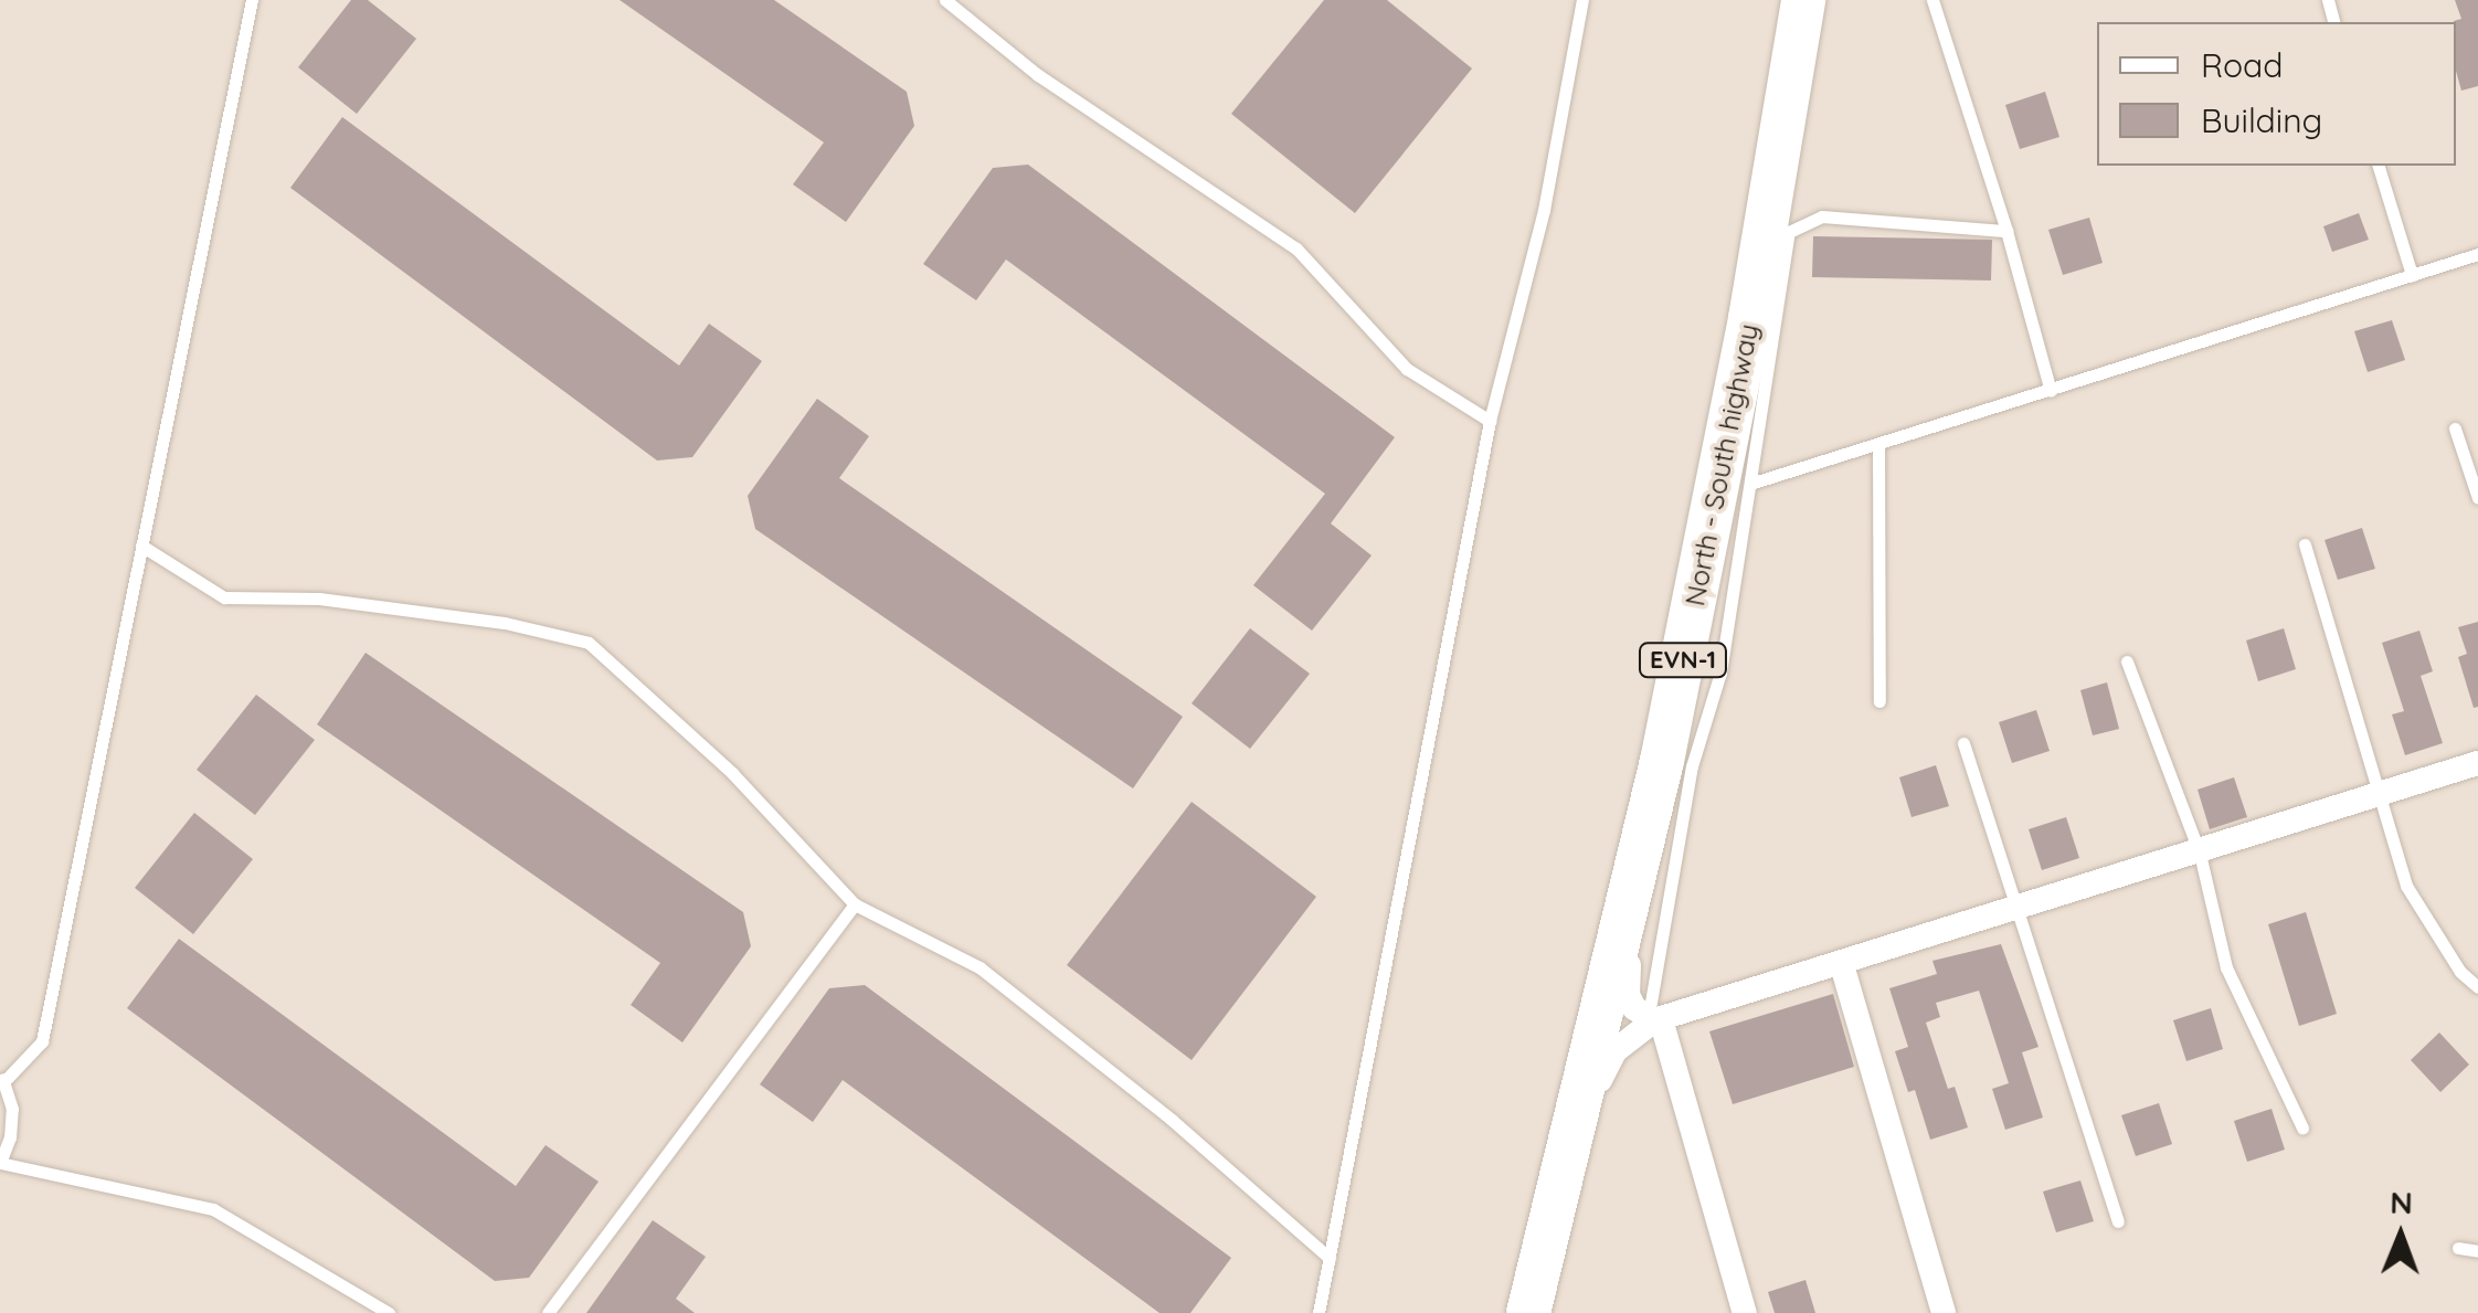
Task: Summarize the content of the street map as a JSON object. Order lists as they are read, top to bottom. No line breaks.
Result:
{"streets":{"highway":["North - South highway","EVN-1"]},"legend":["Road","Building"],"north":"top"}
